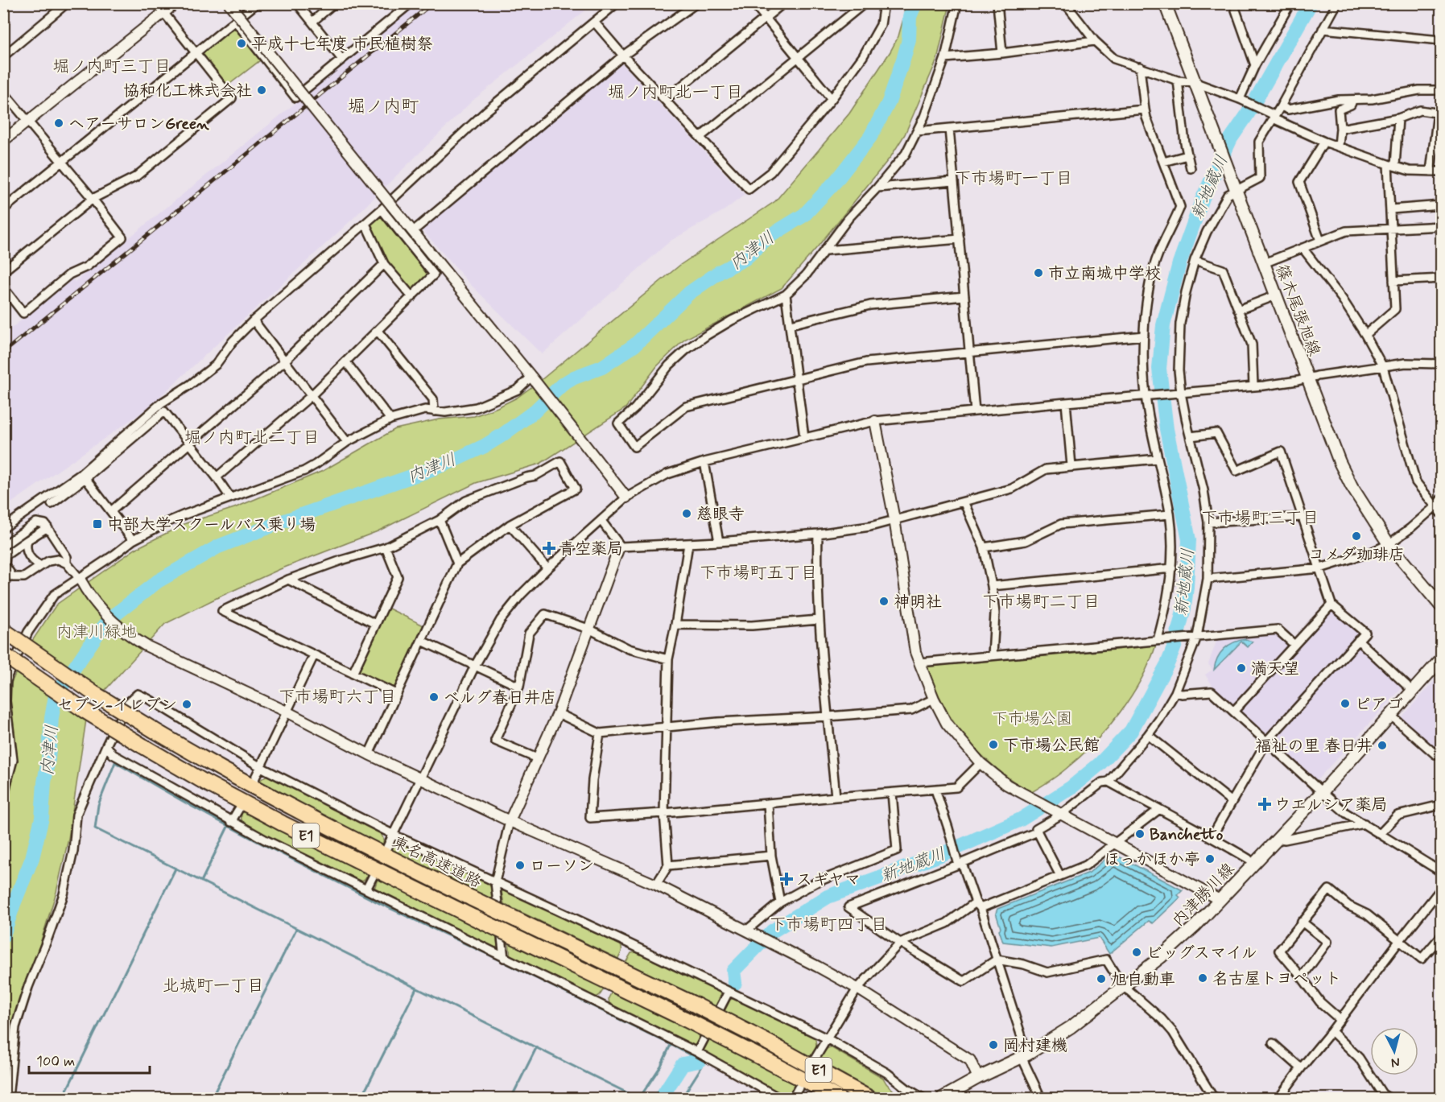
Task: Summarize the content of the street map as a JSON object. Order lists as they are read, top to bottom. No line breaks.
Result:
{"streets":{"highway":["E1","東名高速道路"],"main road":["篠木尾張旭線","内津勝川線"]},"districts":["堀ノ内町三丁目","堀ノ内町北一丁目","堀ノ内町","下市場町一丁目","堀ノ内町北二丁目","下市場町三丁目","下市場町五丁目","下市場町二丁目","下市場町六丁目","下市場町四丁目","北城町一丁目"],"water":["新地蔵川","内津川"],"parks":["内津川緑地","下市場公園"],"places":{"other":["平成十七年度 市民植樹祭","協和化工株式会社","ヘアーサロンGreen","市立南城中学校","慈眼寺","コメダ珈琲店","神明社","満天望","ベルグ春日井店","ピアゴ","セブン-イレブン","下市場公民館","福祉の里 春日井","Banchetto","ほっかほか亭","ローソン","ビッグスマイル","名古屋トヨペット","旭自動車","岡村建機"],"transit":["中部大学スクールバス乗り場"],"health":["青空薬局","ウエルシア薬局","スギヤマ"]},"scale_bar":"100 m","north":"bottom"}
